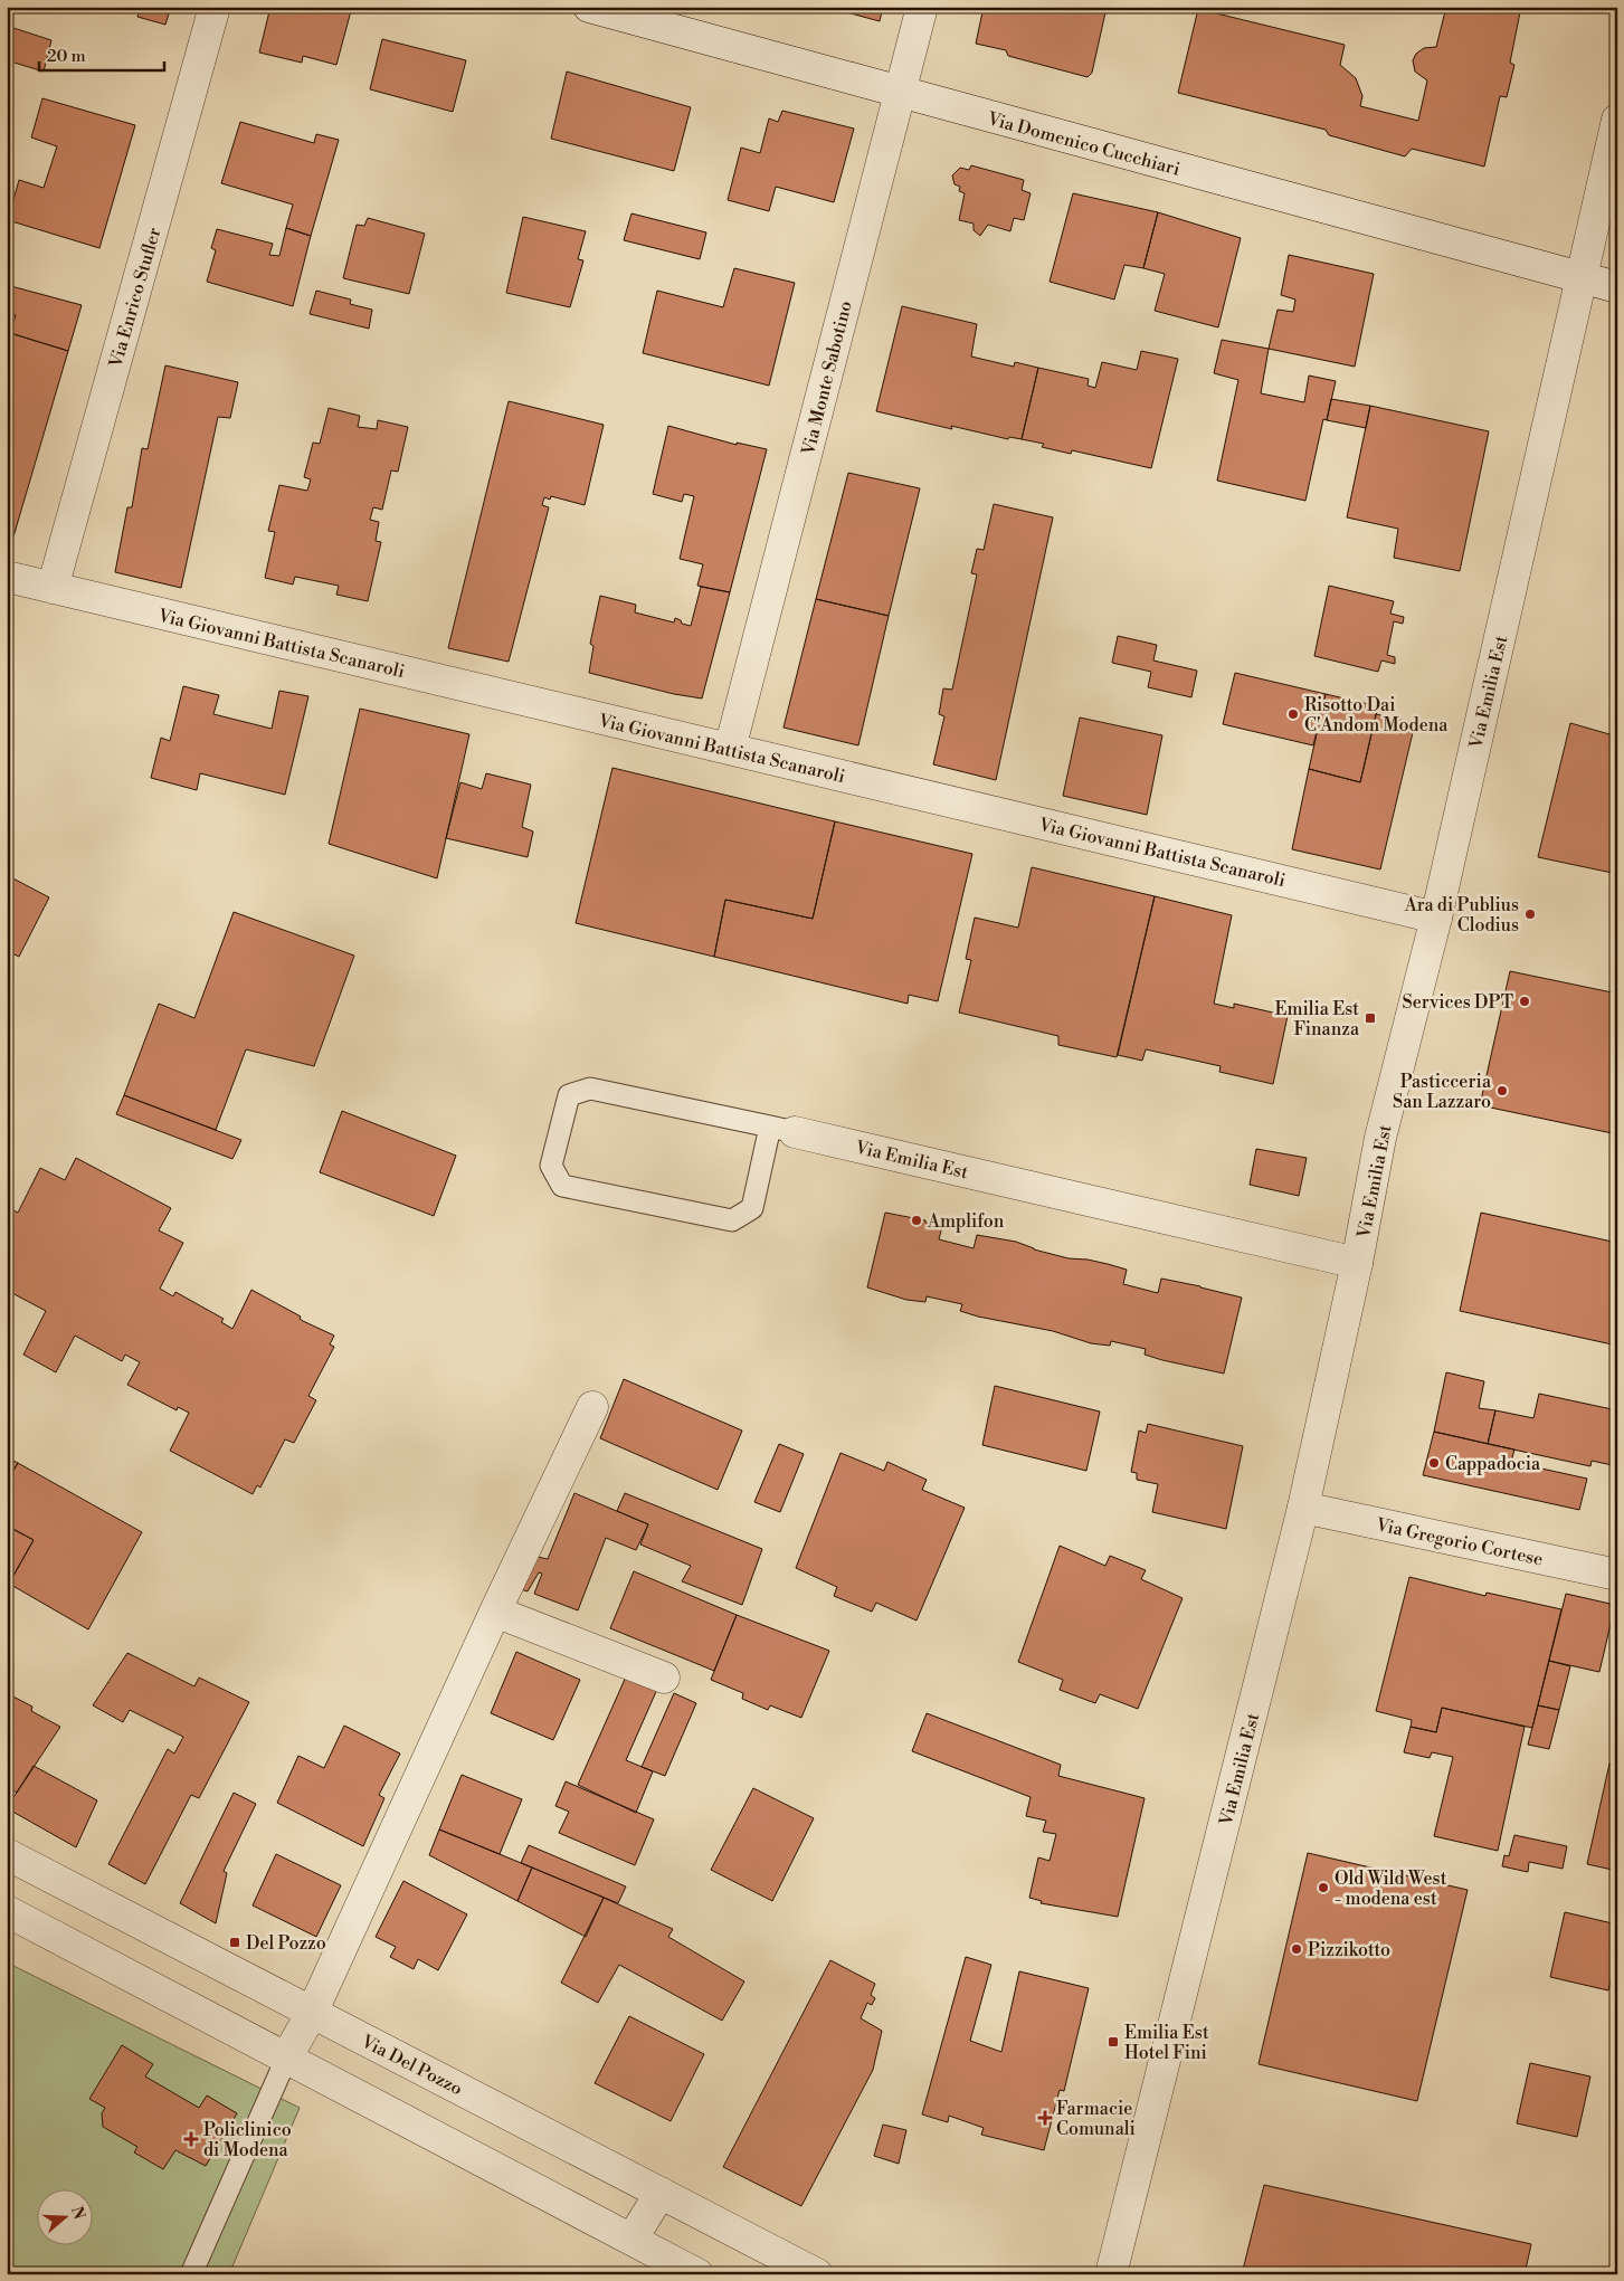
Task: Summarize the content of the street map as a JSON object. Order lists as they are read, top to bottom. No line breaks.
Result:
{"streets":{"street":["Via Domenico Cucchiari","Via Enrico Stufler","Via Monte Sabotino","Via Giovanni Battista Scanaroli","Via Emilia Est","Via Gregorio Cortese","Via Del Pozzo"]},"crossings":[["Via Domenico Cucchiari","Via Monte Sabotino"],["Via Domenico Cucchiari","Via Emilia Est"],["Via Enrico Stufler","Via Giovanni Battista Scanaroli"],["Via Monte Sabotino","Via Giovanni Battista Scanaroli"],["Via Giovanni Battista Scanaroli","Via Emilia Est"],["Via Emilia Est","Via Gregorio Cortese"]],"places":{"other":["Risotto Dai C'Andom Modena","Ara di Publius Clodius","Services DPT","Pasticceria San Lazzaro","Amplifon","Cappadocia","Old Wild West - modena est","Pizzikotto"],"transit":["Emilia Est Finanza","Del Pozzo","Emilia Est Hotel Fini"],"health":["Farmacie Comunali","Policlinico di Modena"]},"scale_bar":"20 m","north":"right"}
